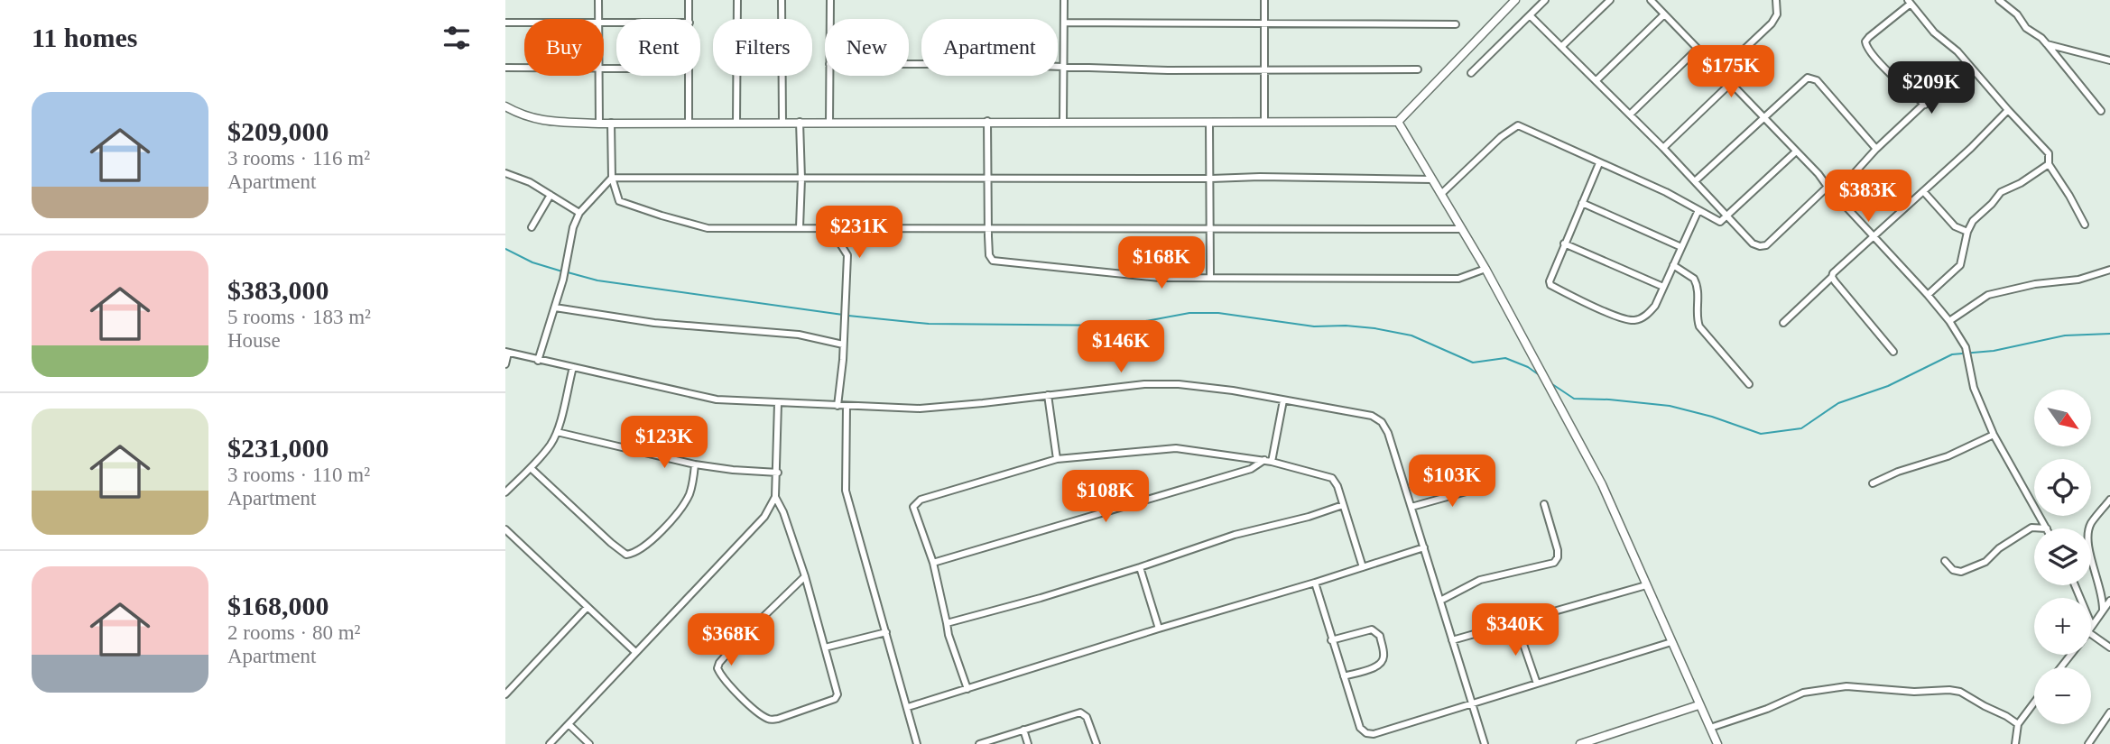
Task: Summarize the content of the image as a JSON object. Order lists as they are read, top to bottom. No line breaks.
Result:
{"north":"bottom right","page":{"heading":"11 homes","chip":["Buy","Rent","Filters","New","Apartment"],"price":["$175K","$209K","$383K","$231K","$168K","$146K","$123K","$103K","$108K","$340K","$368K"],"list":[{"name":"$209,000","note":"3 rooms · 116 m² · Apartment"},{"name":"$383,000","note":"5 rooms · 183 m² · House"},{"name":"$231,000","note":"3 rooms · 110 m² · Apartment"},{"name":"$168,000","note":"2 rooms · 80 m² · Apartment"}],"map_buttons":["+","−"]}}
